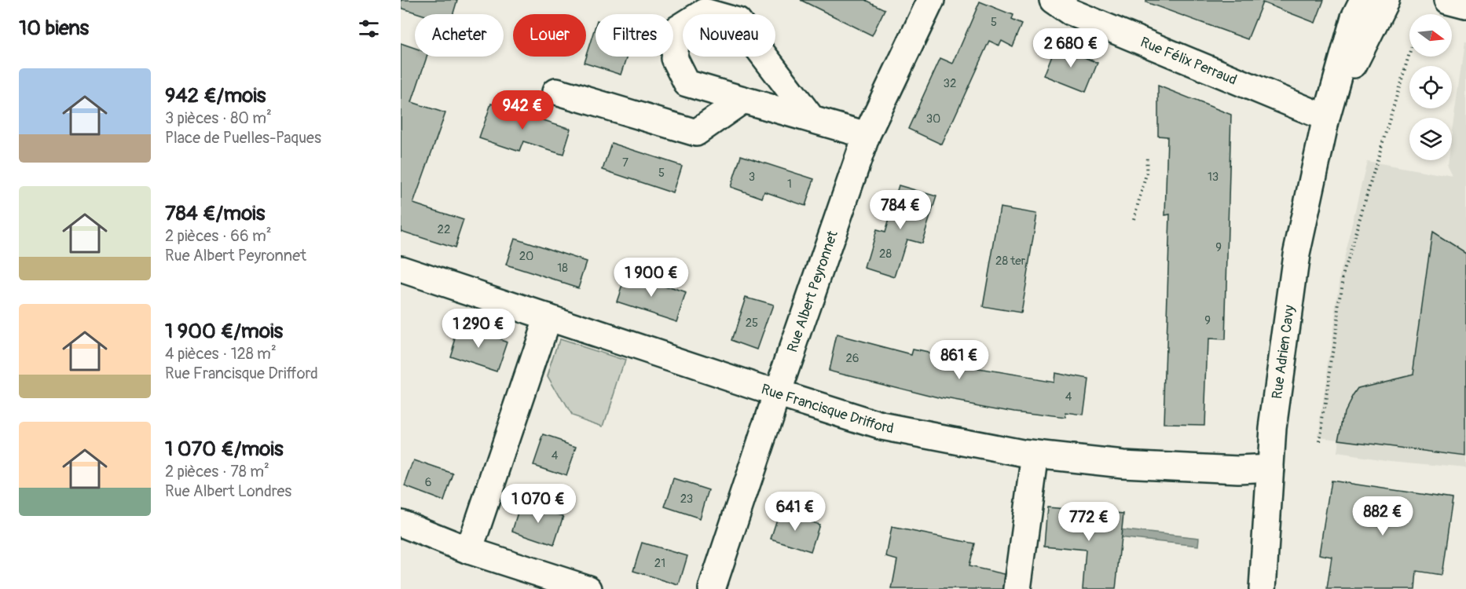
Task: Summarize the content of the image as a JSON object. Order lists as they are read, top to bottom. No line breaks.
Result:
{"streets":{"street":["Rue Félix Perraud","Rue Albert Peyronnet","Rue Adrien Cavy","Rue Francisque Drifford"]},"crossings":[["Rue Félix Perraud","Rue Adrien Cavy"],["Rue Albert Peyronnet","Rue Francisque Drifford"],["Rue Adrien Cavy","Rue Francisque Drifford"]],"house_numbers":["5","32","30","7","5","3","13","1","22","9","28","20","28 ter","18","9","25","26","4","4","6","23","21"],"north":"right","page":{"heading":"10 biens","chip":["Acheter","Louer","Filtres","Nouveau"],"price":["2 680 €","942 €","784 €","1 900 €","1 290 €","861 €","1 070 €","641 €","882 €","772 €"],"list":[{"name":"942 €/mois","note":"3 pièces · 80 m² · Place de Puelles-Paques"},{"name":"784 €/mois","note":"2 pièces · 66 m² · Rue Albert Peyronnet"},{"name":"1 900 €/mois","note":"4 pièces · 128 m² · Rue Francisque Drifford"},{"name":"1 070 €/mois","note":"2 pièces · 78 m² · Rue Albert Londres"}]}}
